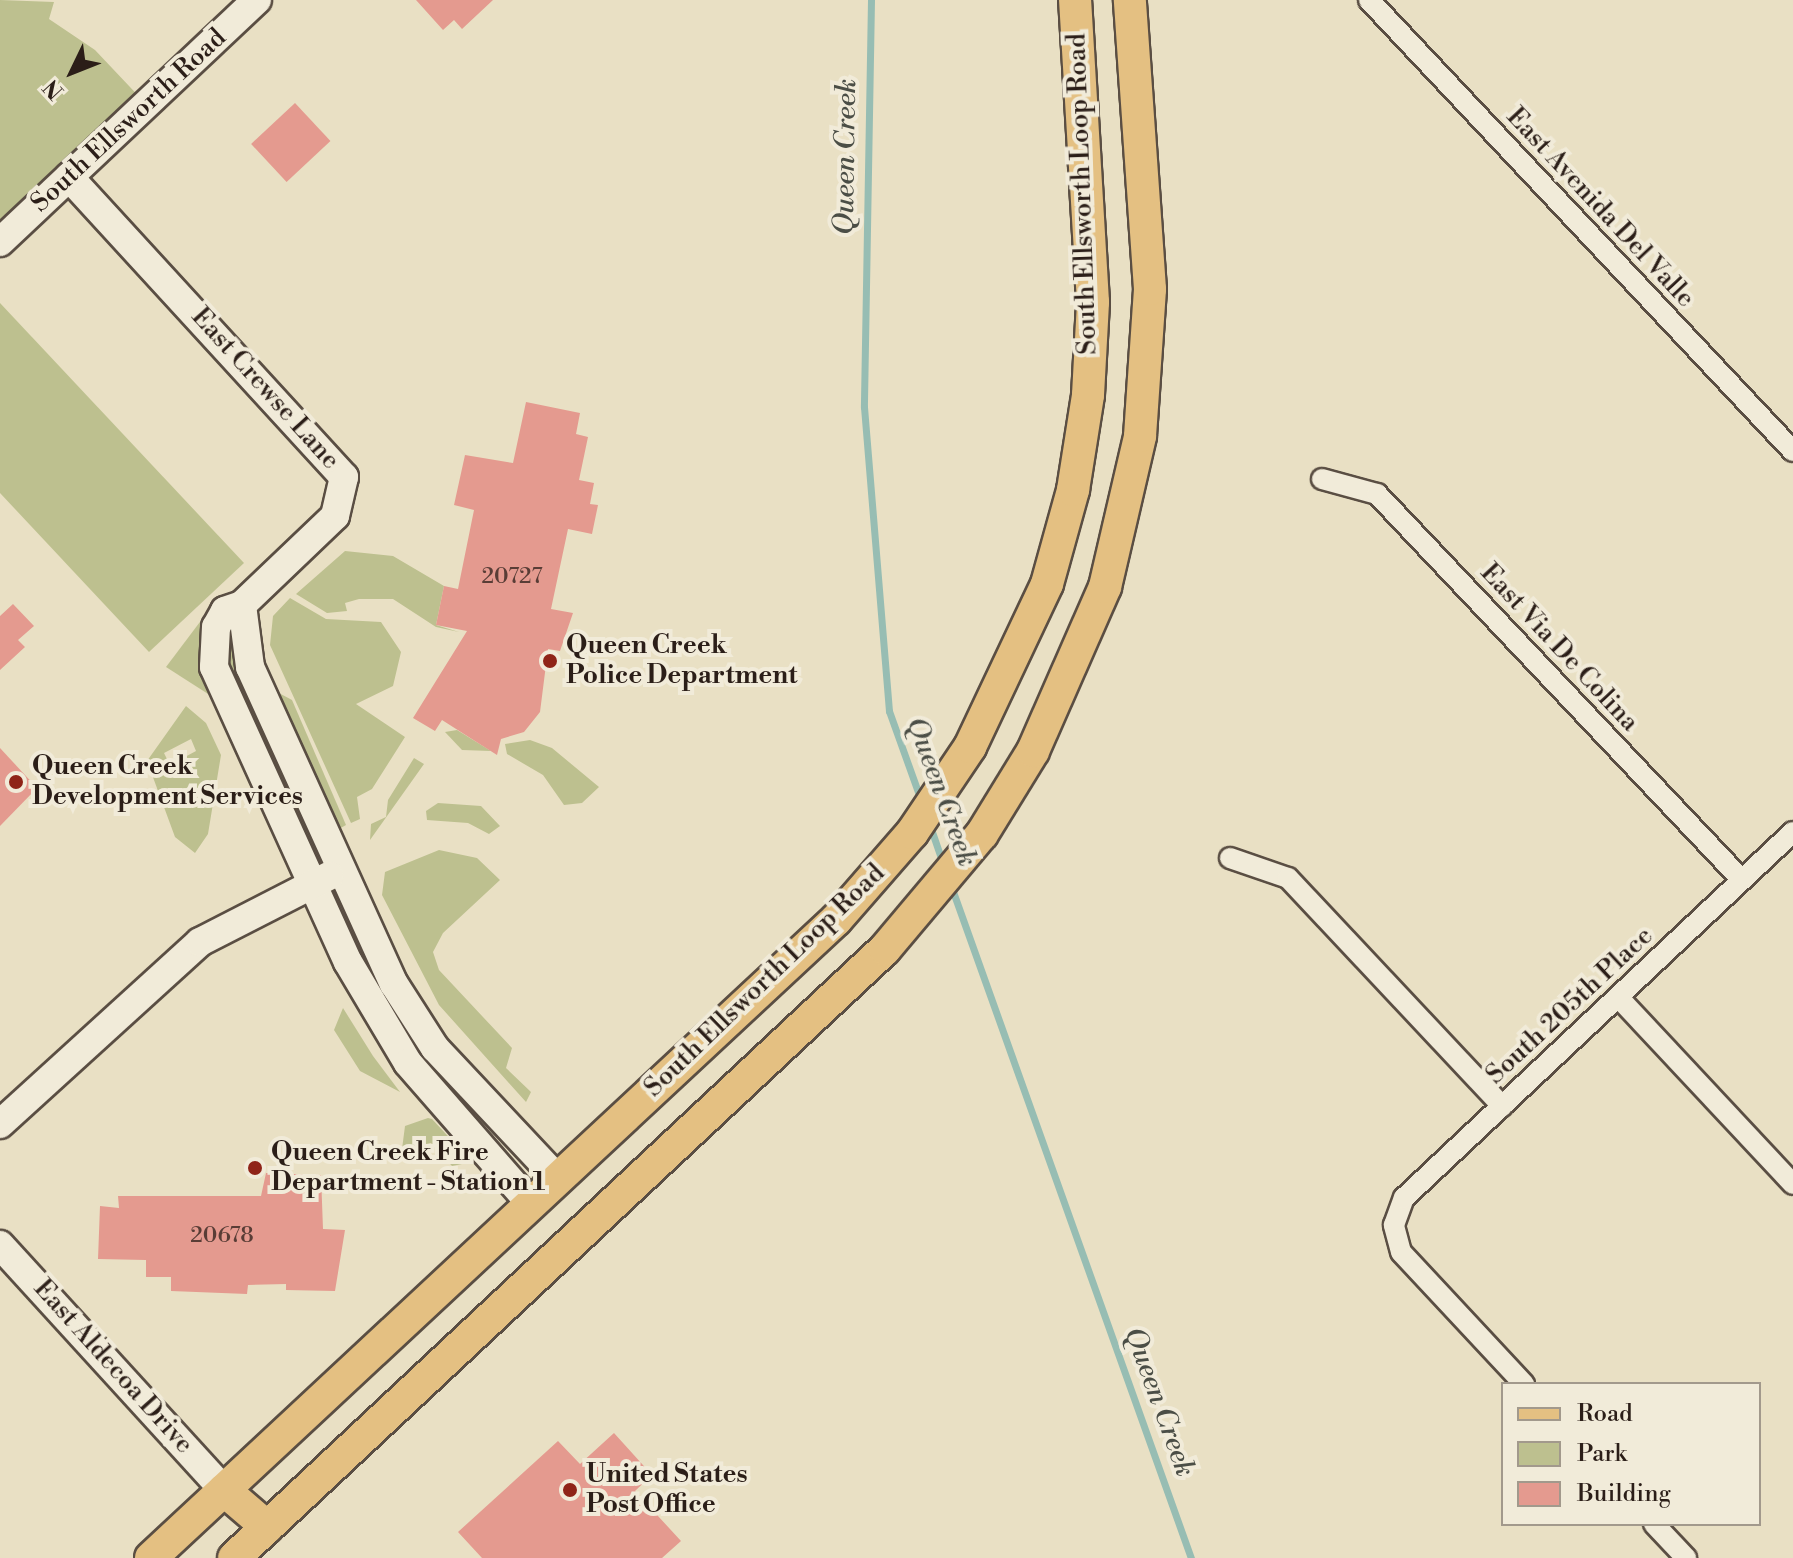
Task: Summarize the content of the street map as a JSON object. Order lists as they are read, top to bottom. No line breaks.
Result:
{"streets":{"main road":["South Ellsworth Loop Road"],"street":["South Ellsworth Road","East Avenida Del Valle","East Crewse Lane","East Via De Colina","South 205th Place","East Aldecoa Drive"]},"crossings":[["South Ellsworth Road","East Crewse Lane"],["South Ellsworth Loop Road","East Aldecoa Drive"],["East Via De Colina","South 205th Place"]],"water":["Queen Creek"],"places":["Queen Creek Police Department","Queen Creek Development Services","Queen Creek Fire Department - Station 1","United States Post Office"],"house_numbers":["20727","20678"],"legend":["Road","Park","Building"],"north":"bottom left"}
